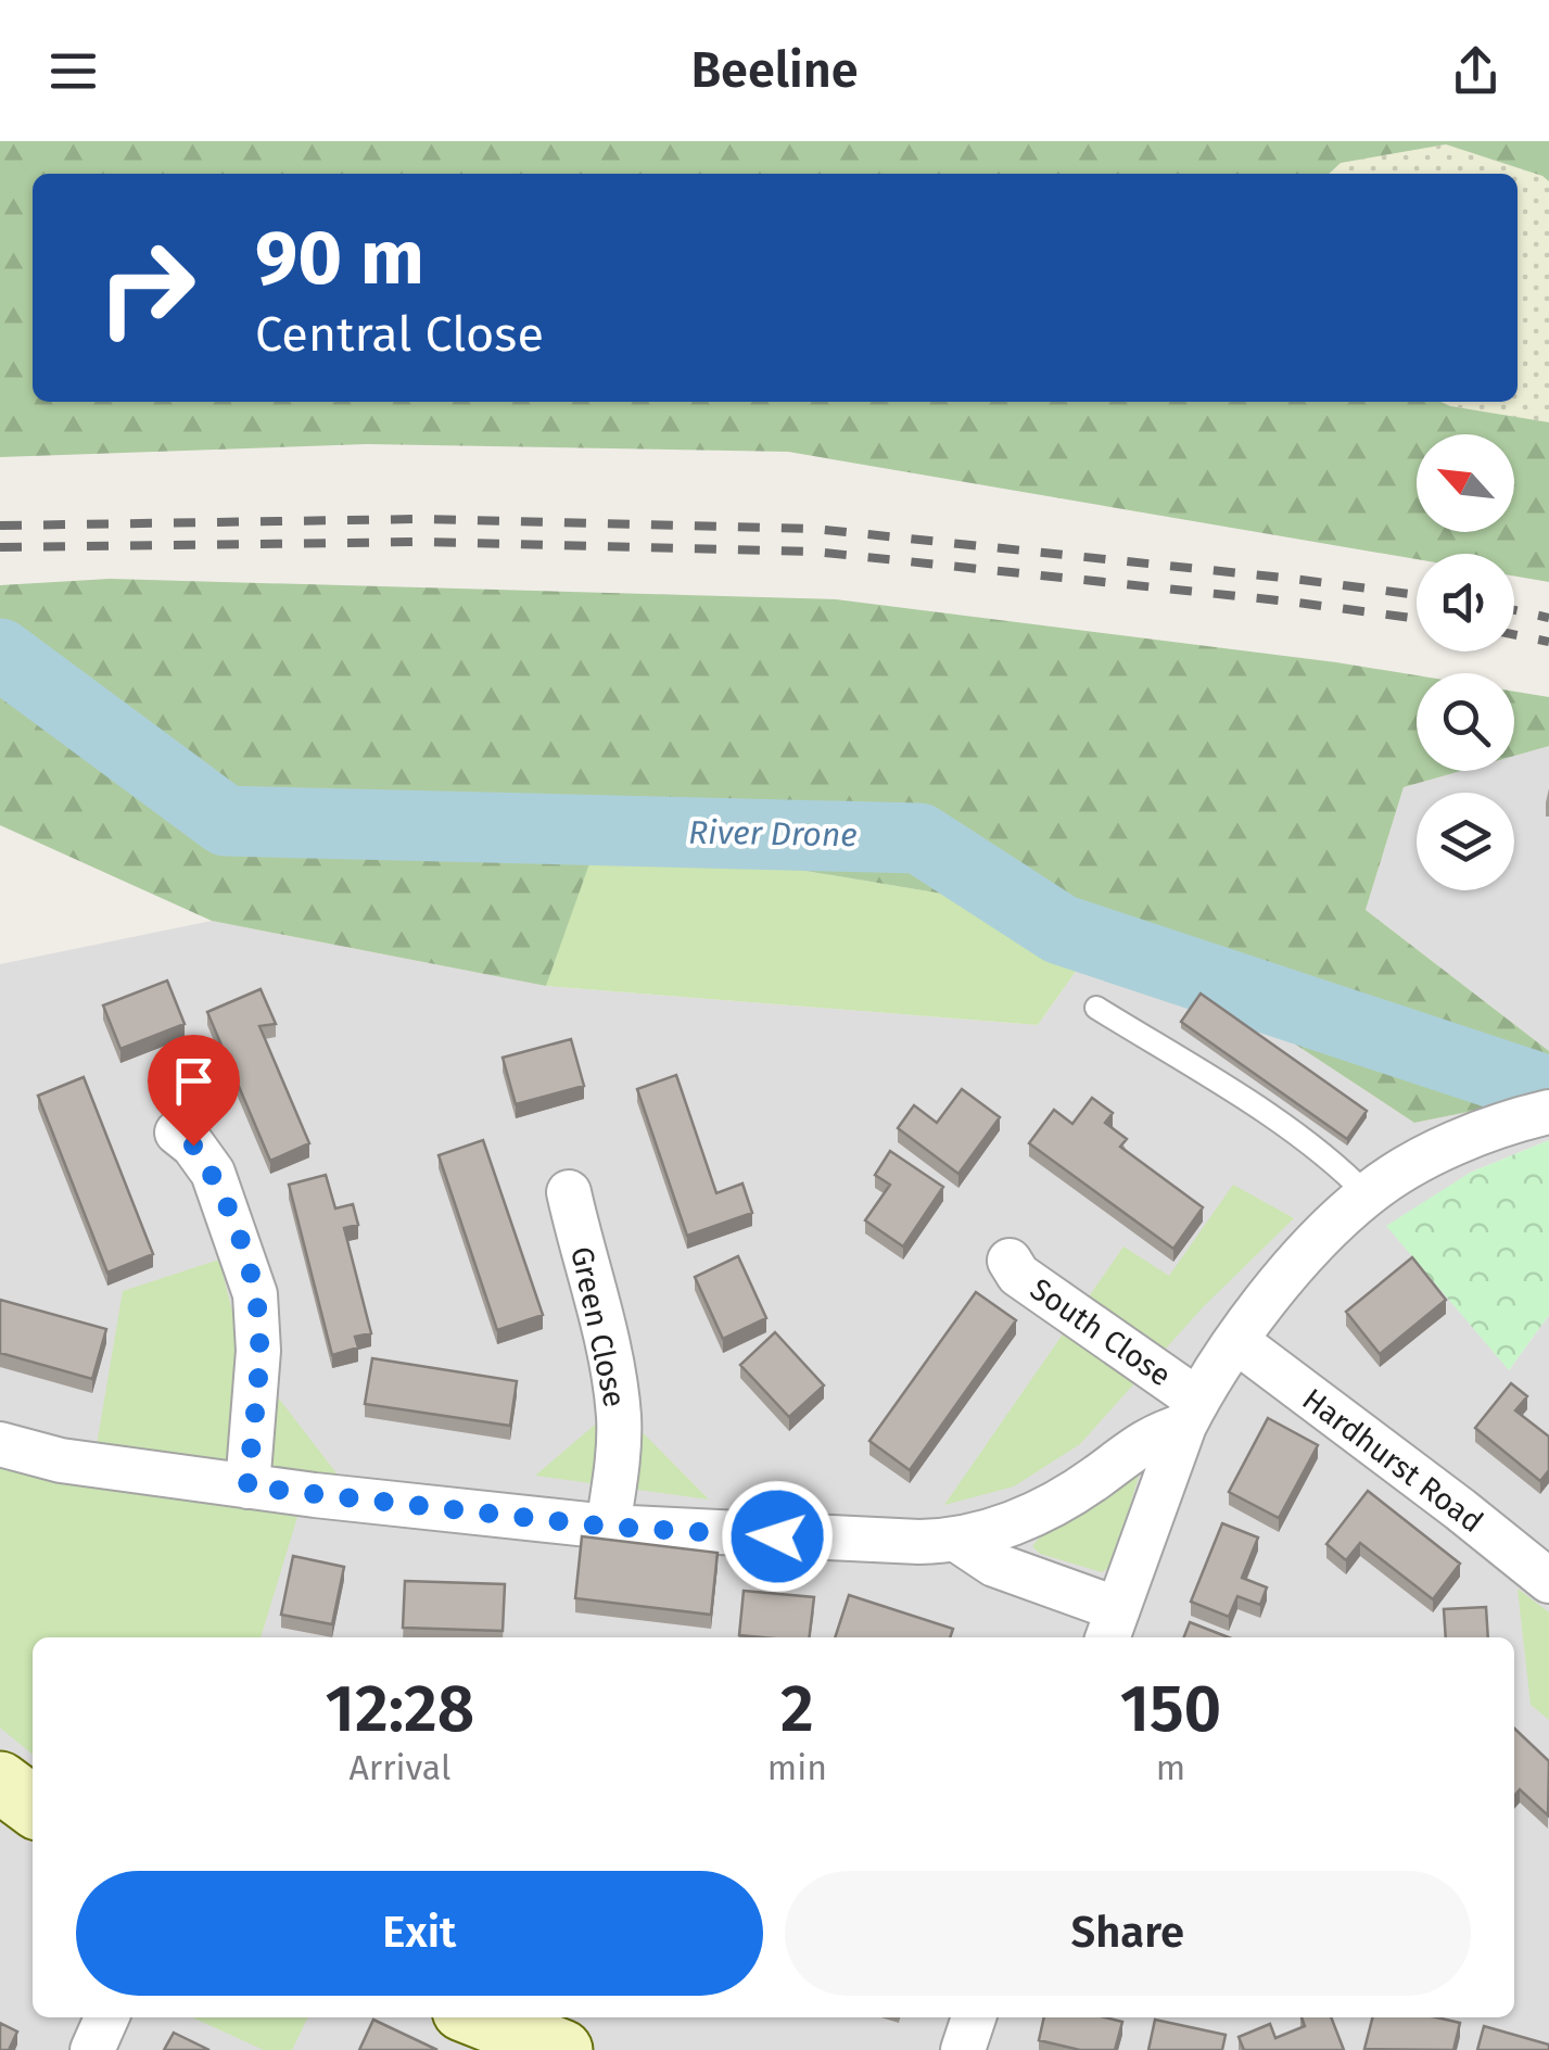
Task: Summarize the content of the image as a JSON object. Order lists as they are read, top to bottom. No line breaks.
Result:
{"streets":{"street":["Green Close","South Close","Hardhurst Road"]},"water":["River Drone"],"north":"top left","page":{"header":"Beeline","turn":["90 m","Central Close"],"eta":["12:28","Arrival","2","min","150","m"],"buttons":["Exit","Share"]}}
